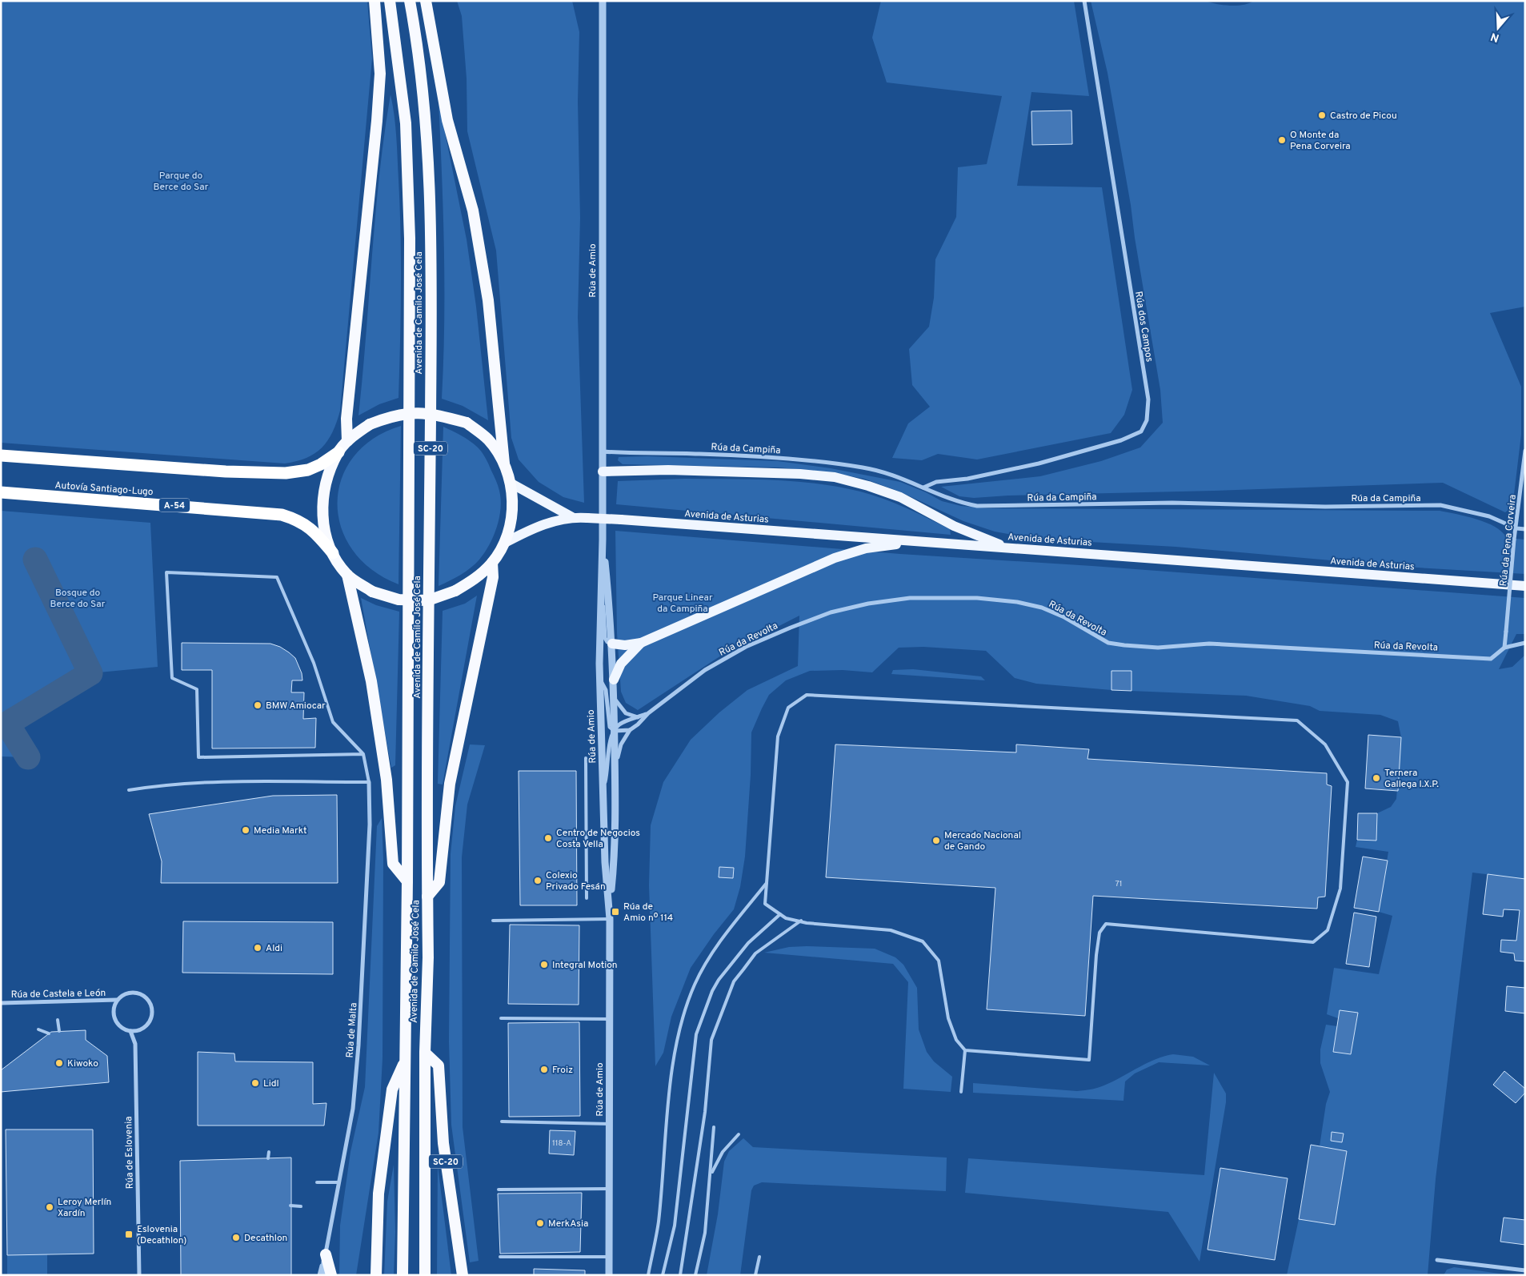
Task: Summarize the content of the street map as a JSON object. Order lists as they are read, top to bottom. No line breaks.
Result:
{"streets":{"highway":["Avenida de Camilo José Cela","SC-20","Autovía Santiago-Lugo","A-54"],"main road":["Avenida de Asturias"],"street":["Rúa de Amio","Rúa dos Campos","Rúa da Campiña","Rúa da Pena Corveira","Rúa da Revolta","Rúa de Castela e León","Rúa de Malta","Rúa de Eslovenia"]},"crossings":[["Rúa de Amio","Rúa da Campiña"],["Rúa de Amio","Rúa da Revolta"],["Avenida de Camilo José Cela","SC-20"],["Rúa dos Campos","Rúa da Campiña"],["Rúa da Campiña","Rúa da Pena Corveira"],["Rúa da Pena Corveira","Rúa da Revolta"],["Rúa de Castela e León","Rúa de Eslovenia"]],"parks":["Parque do Berce do Sar","Bosque do Berce do Sar","Parque Linear da Campiña"],"places":{"other":["Castro de Picou","O Monte da Pena Corveira","BMW Amiocar","Ternera Gallega l.X.P.","Media Markt","Centro de Negocios Costa Vella","Mercado Nacional de Gando","Colexio Privado Fesán","Aldi","Integral Motion","Kiwoko","Froiz","Lidl","Leroy Merlín Xardín","MerkAsia","Decathlon"],"transit":["Rúa de Amio nº 114","Eslovenia (Decathlon)"]},"house_numbers":["71","118-A"],"north":"bottom"}
